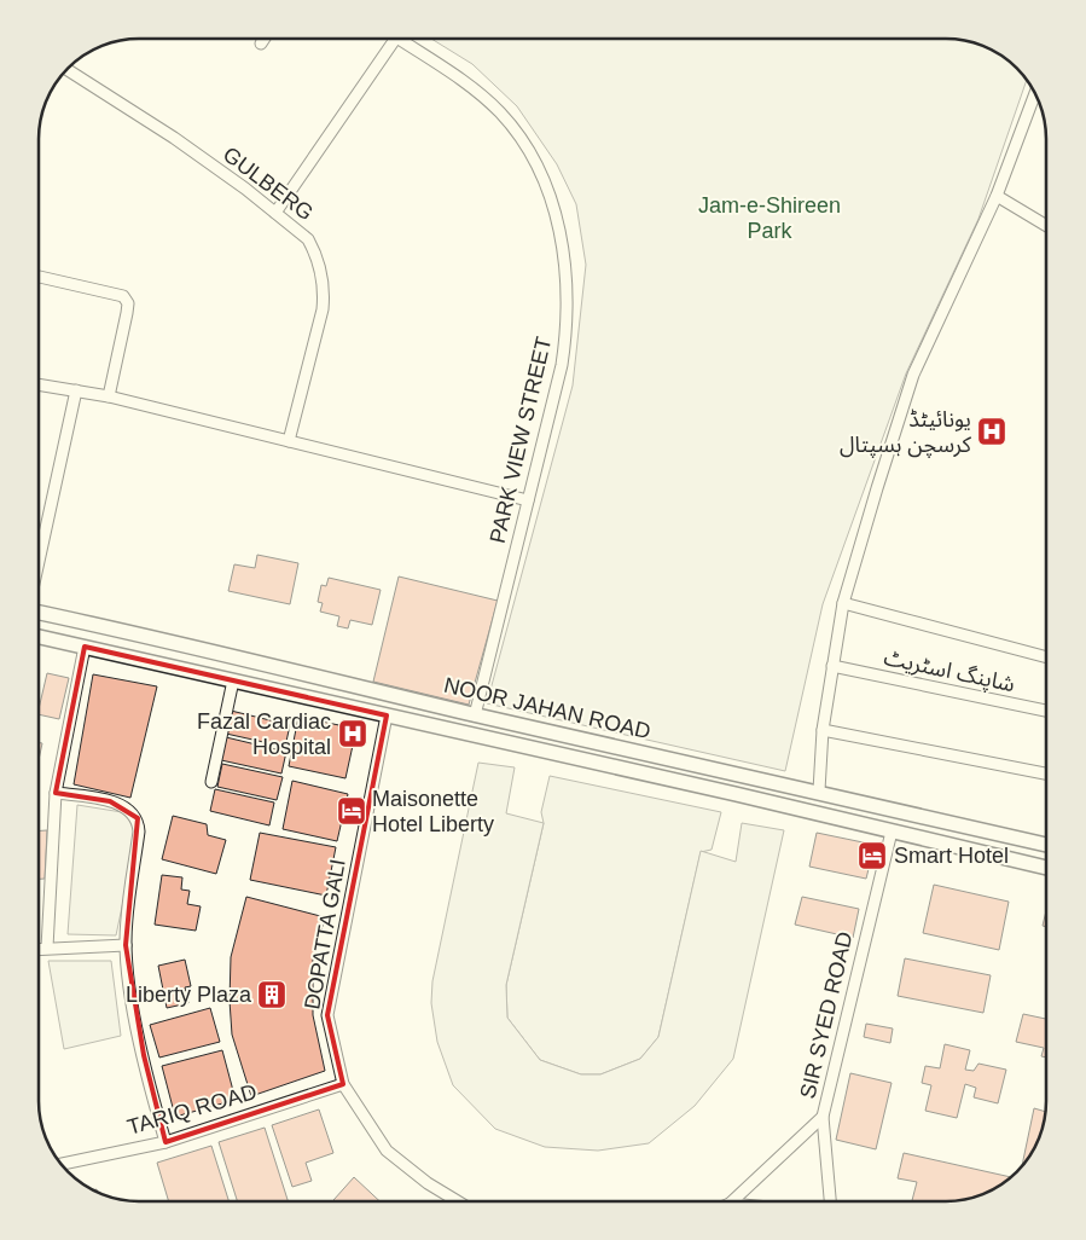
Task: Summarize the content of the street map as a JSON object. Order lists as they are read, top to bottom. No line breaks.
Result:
{"streets":{"street":["GULBERG","PARK VIEW STREET","شاپنگ اسٹریٹ","NOOR JAHAN ROAD","DOPATTA GALI","SIR SYED ROAD","TARIQ ROAD"]},"crossings":[["PARK VIEW STREET","NOOR JAHAN ROAD"],["NOOR JAHAN ROAD","DOPATTA GALI"],["NOOR JAHAN ROAD","SIR SYED ROAD"],["DOPATTA GALI","TARIQ ROAD"]],"parks":["Jam-e-Shireen Park"],"places":{"hospital":["یونائیٹڈ کرسچن ہسپتال","Fazal Cardiac Hospital"],"hotel":["Maisonette Hotel Liberty","Smart Hotel"],"building":["Liberty Plaza"]}}
